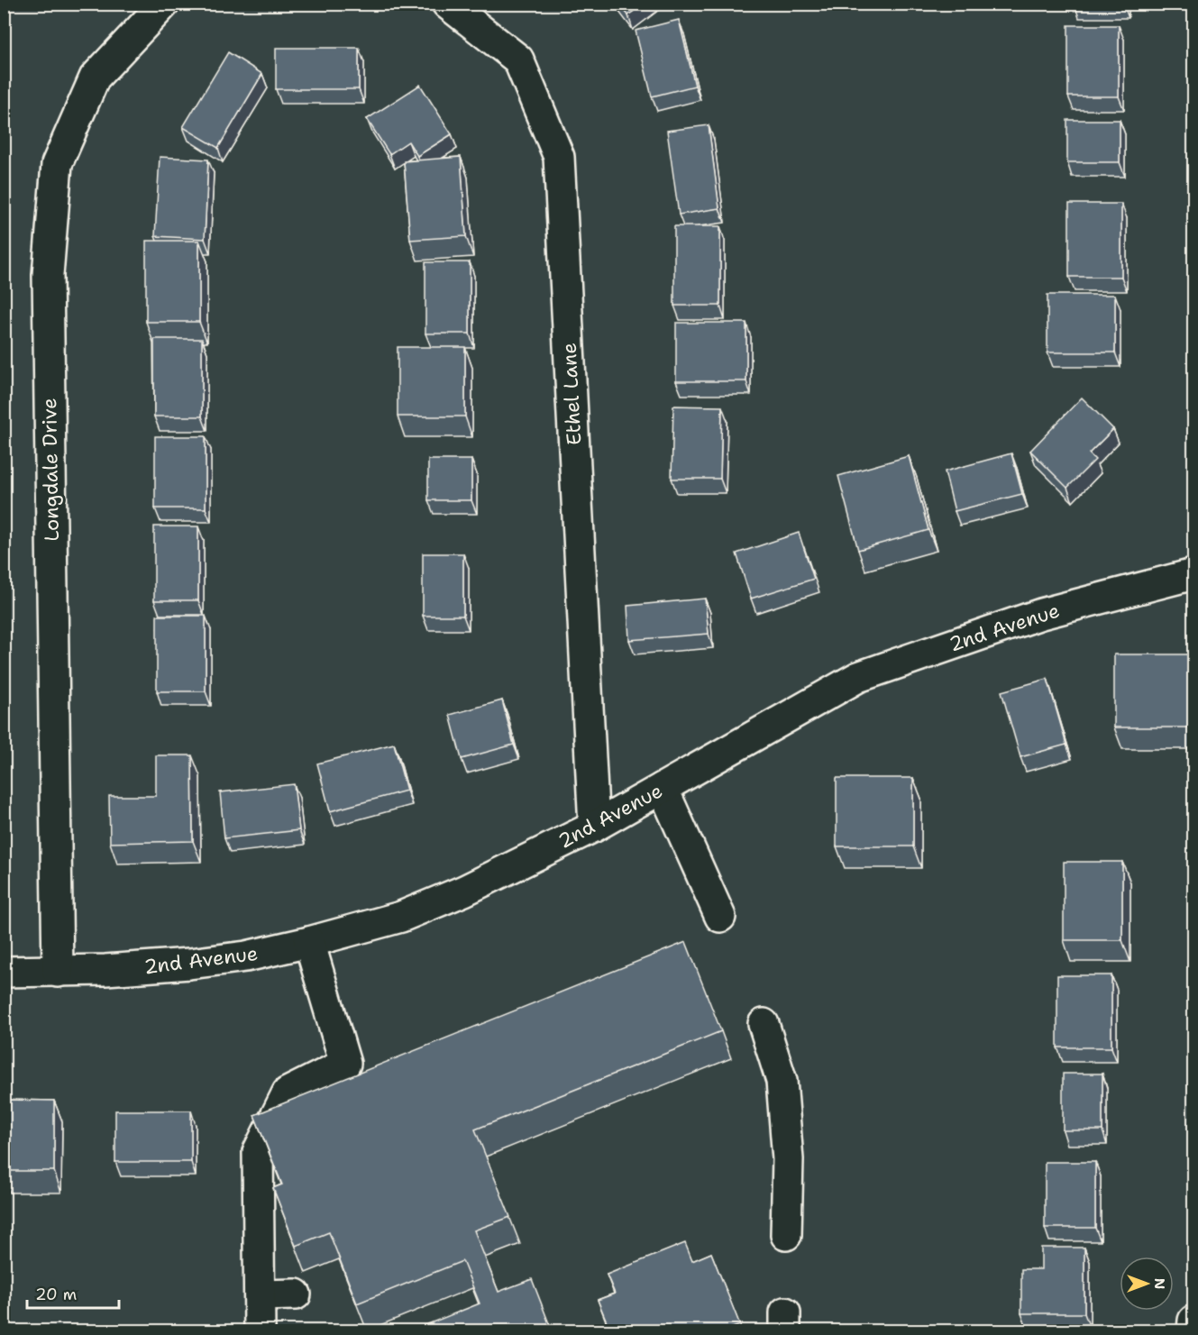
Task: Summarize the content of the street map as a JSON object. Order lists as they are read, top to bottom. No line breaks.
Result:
{"streets":{"street":["Ethel Lane","Longdale Drive","2nd Avenue"]},"crossings":[["Ethel Lane","2nd Avenue"],["Longdale Drive","2nd Avenue"]],"scale_bar":"20 m","north":"right"}
